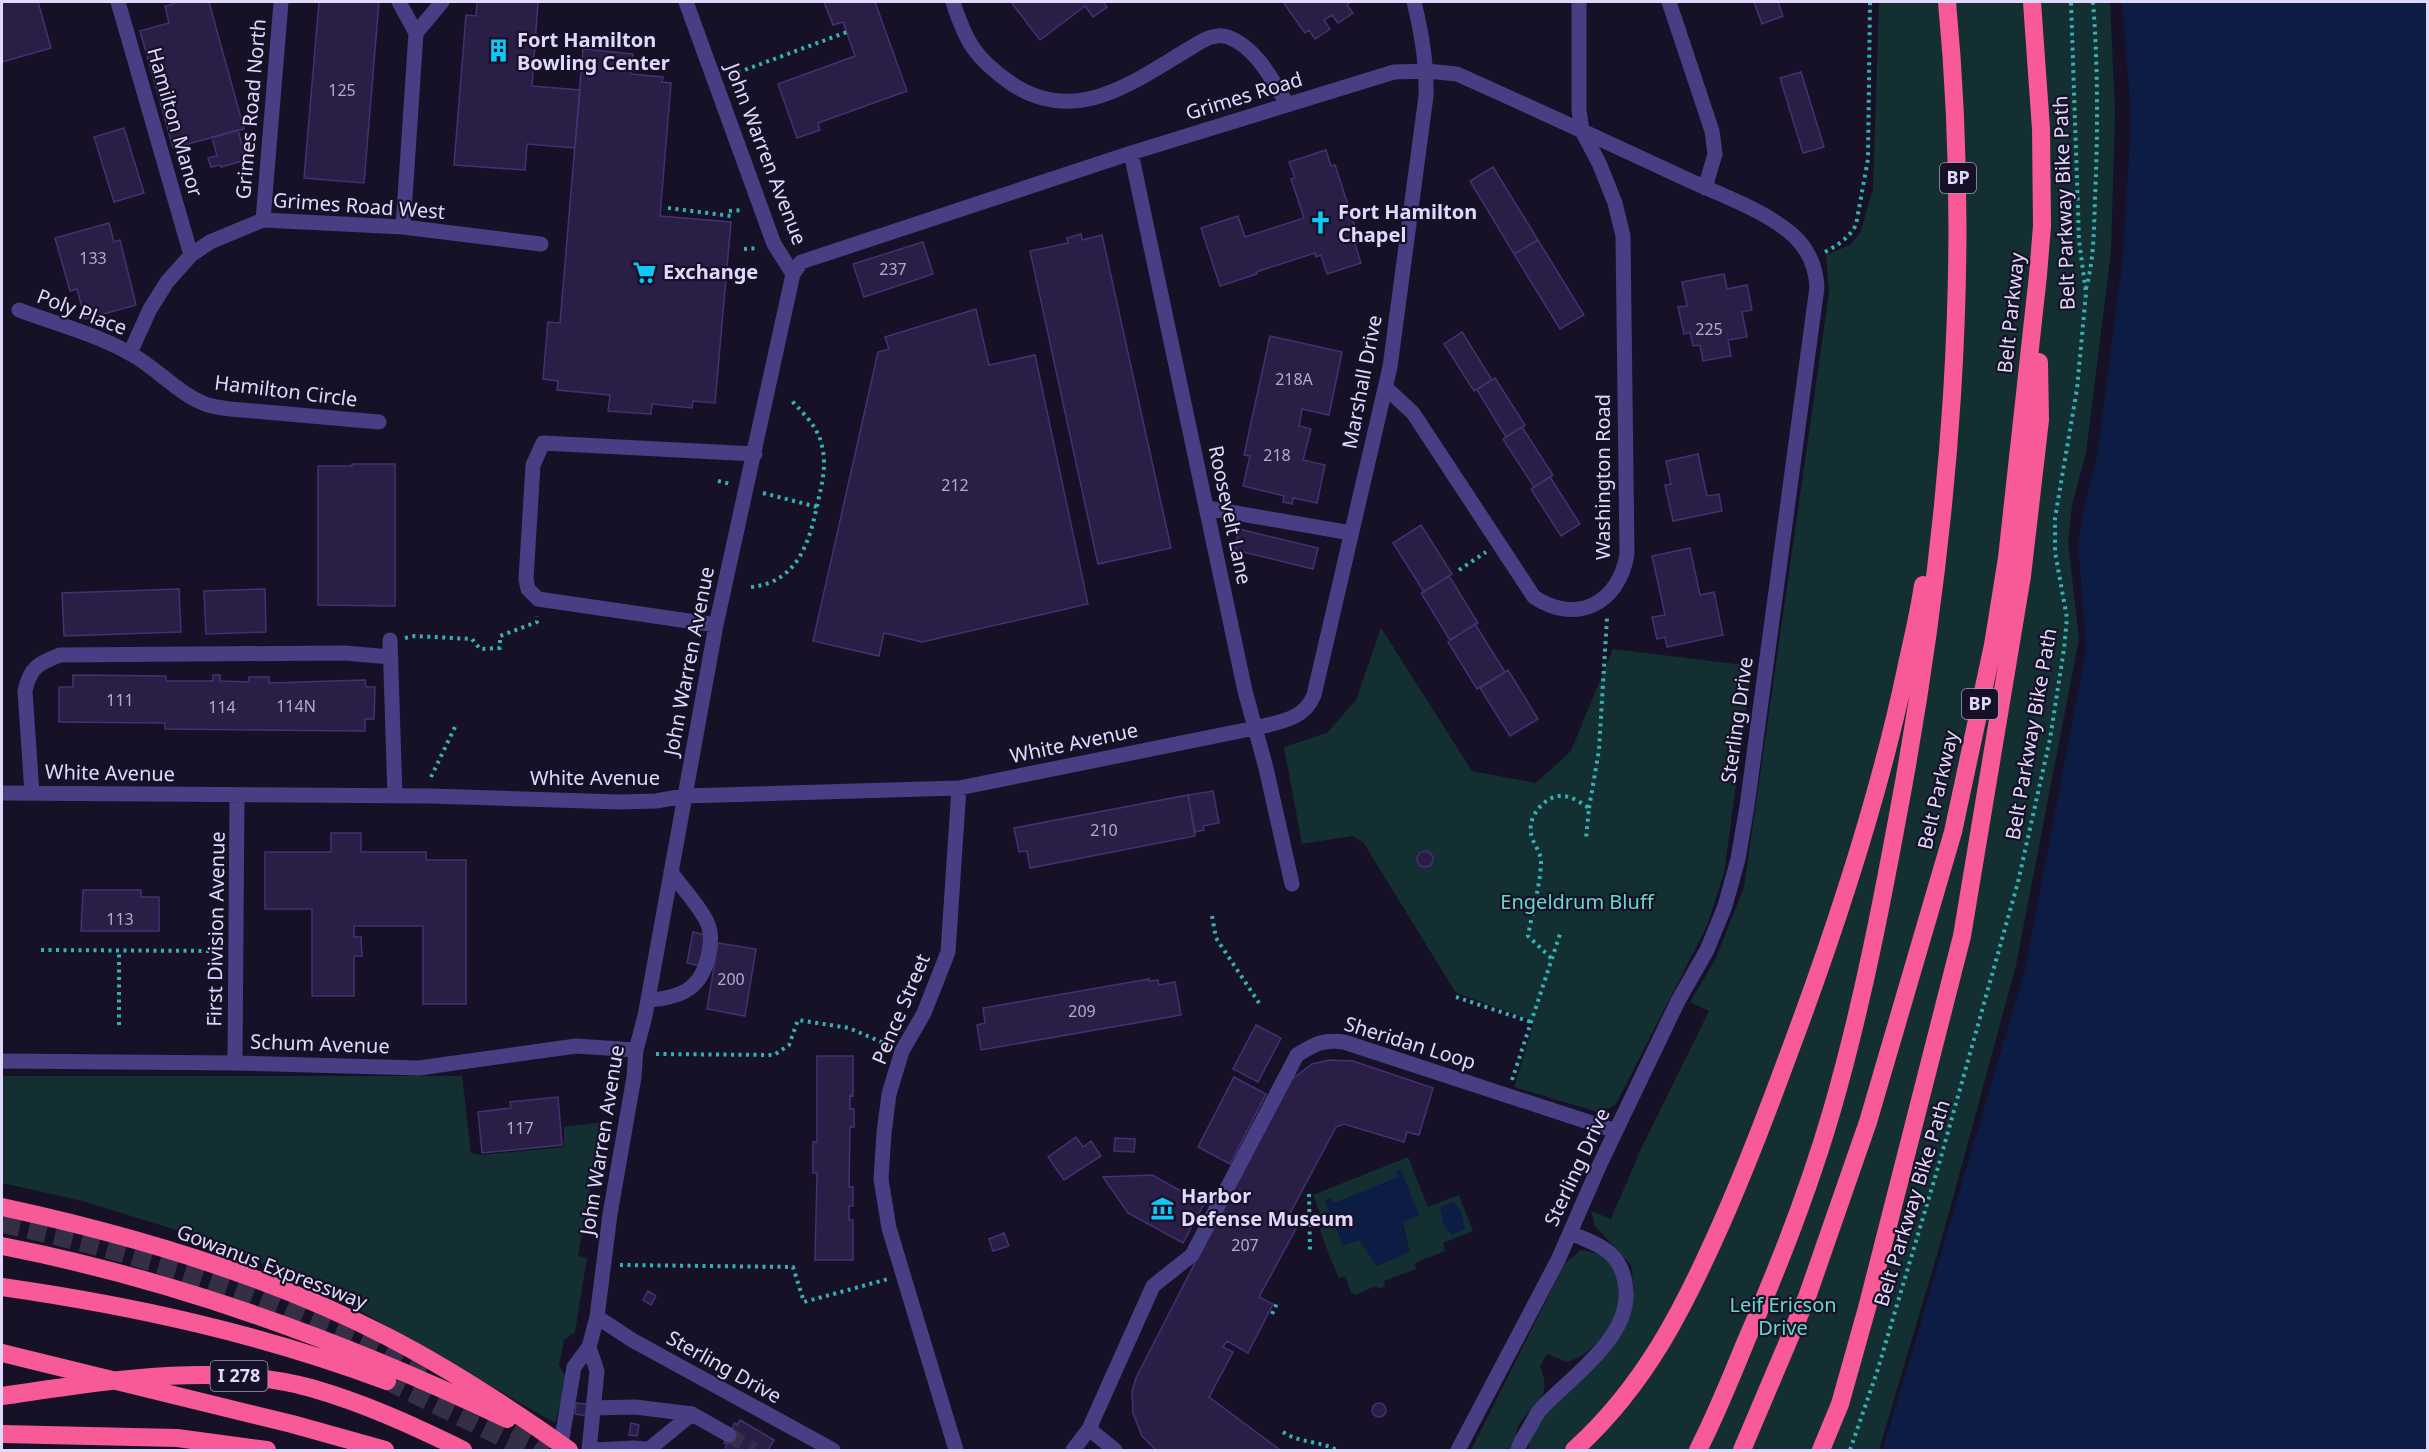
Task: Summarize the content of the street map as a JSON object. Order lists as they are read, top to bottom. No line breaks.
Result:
{"streets":{"highway":["BP","Belt Parkway","Gowanus Expressway","I 278"],"street":["Grimes Road","Grimes Road North","Hamilton Manor","John Warren Avenue","Grimes Road West","Poly Place","Marshall Drive","Hamilton Circle","Washington Road","Roosevelt Lane","Sterling Drive","White Avenue","First Division Avenue","Pence Street","Sheridan Loop","Schum Avenue"],"path":["Belt Parkway Bike Path"]},"crossings":[["Grimes Road","John Warren Avenue"],["Grimes Road","Marshall Drive"],["Grimes Road","Washington Road"],["Grimes Road","Roosevelt Lane"],["Grimes Road North","Grimes Road West"],["Hamilton Manor","Grimes Road West"],["John Warren Avenue","Sterling Drive"],["John Warren Avenue","White Avenue"],["John Warren Avenue","Schum Avenue"],["Grimes Road West","Poly Place"],["Grimes Road West","Hamilton Circle"],["Poly Place","Hamilton Circle"],["Marshall Drive","Washington Road"],["Marshall Drive","Roosevelt Lane"],["Marshall Drive","White Avenue"],["Roosevelt Lane","White Avenue"],["Sterling Drive","Sheridan Loop"],["White Avenue","First Division Avenue"],["White Avenue","Pence Street"],["First Division Avenue","Schum Avenue"]],"parks":["Engeldrum Bluff","Leif Ericson Drive"],"places":{"building":["Fort Hamilton Bowling Center"],"church":["Fort Hamilton Chapel"],"supermarket":["Exchange"],"museum":["Harbor Defense Museum"]},"house_numbers":["125","133","237","225","218A","218","212","111","114N","114","210","113","200","209","117","207"]}
